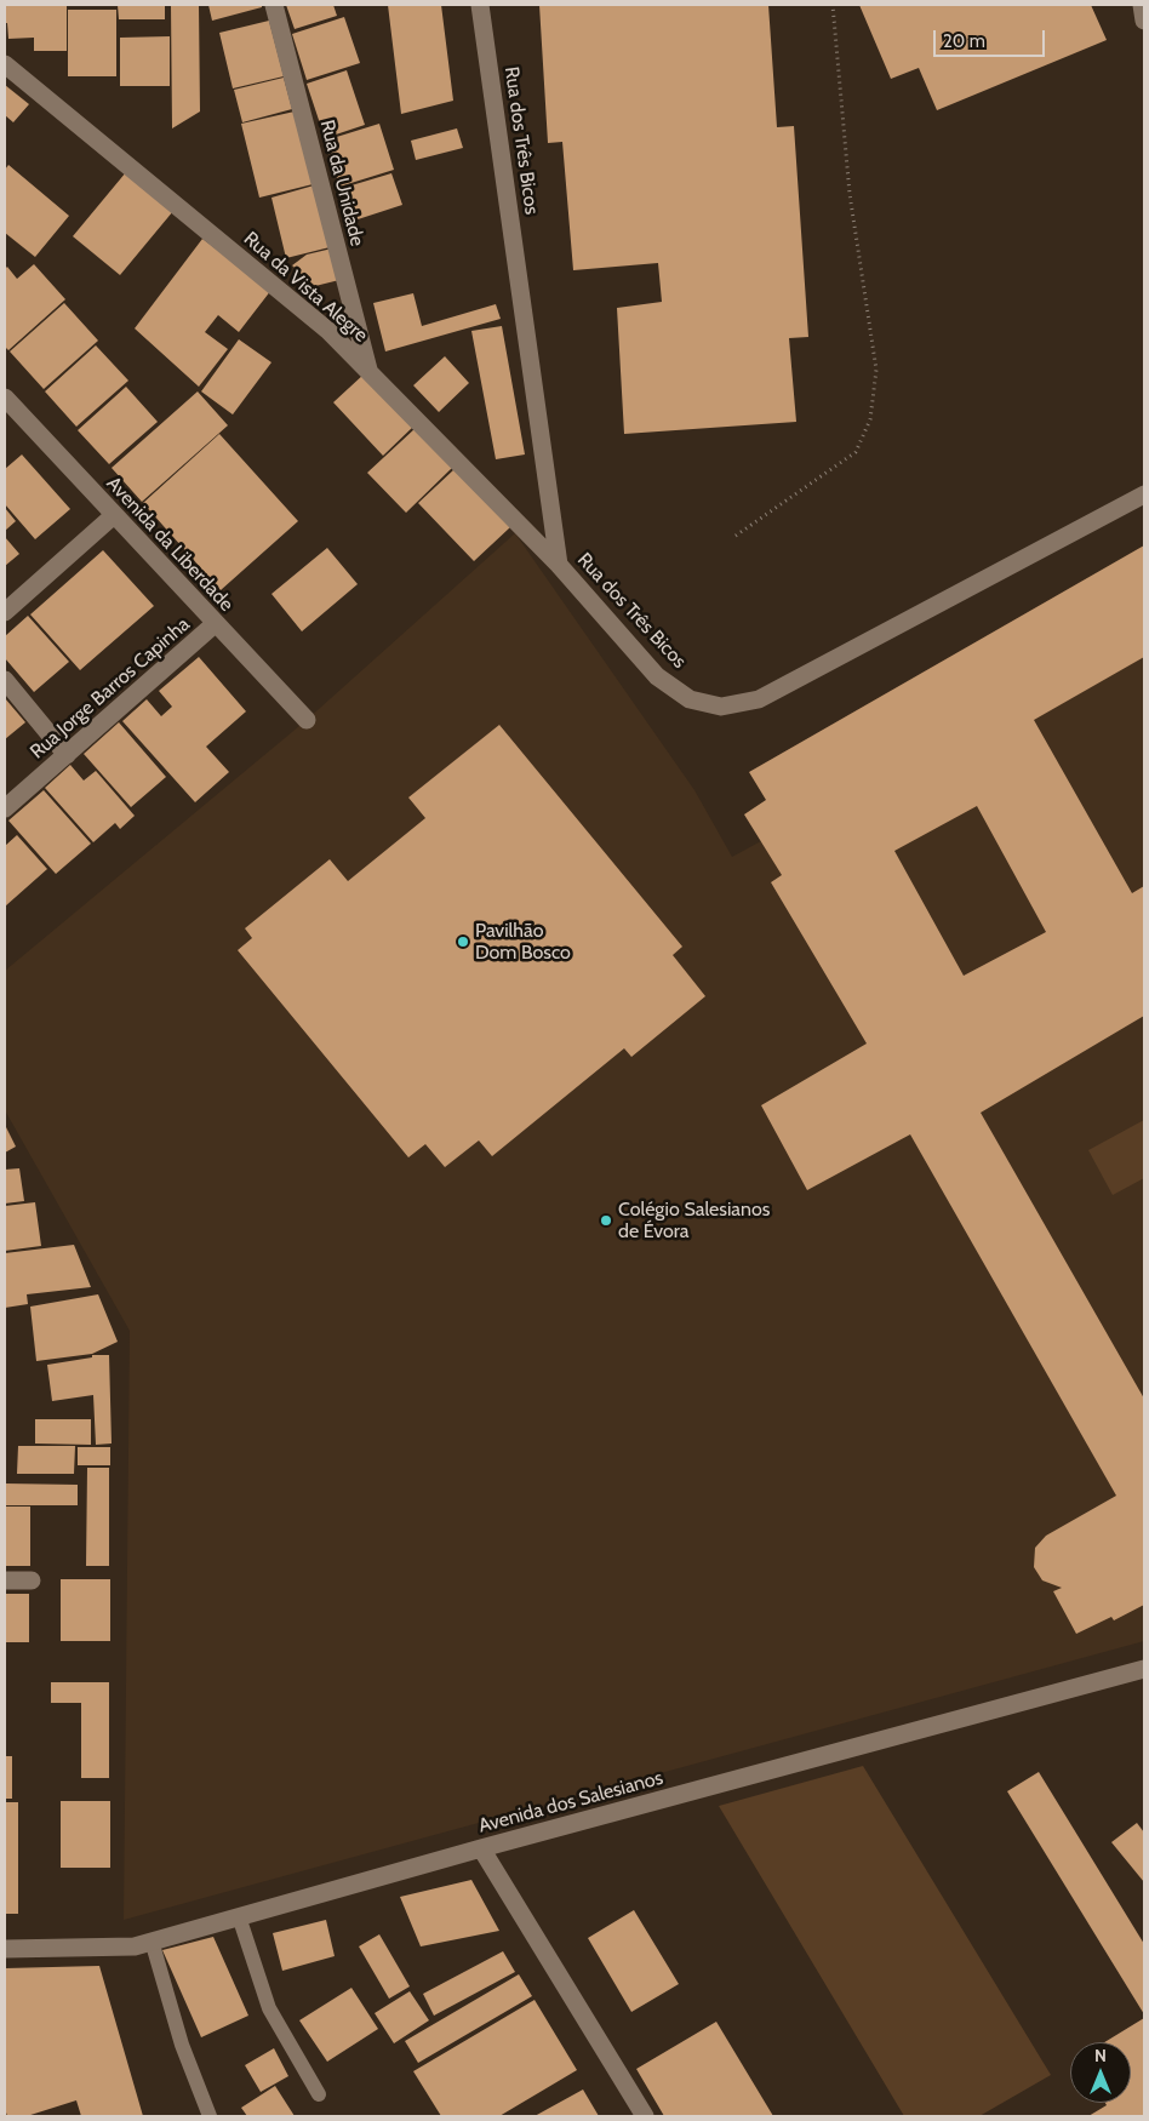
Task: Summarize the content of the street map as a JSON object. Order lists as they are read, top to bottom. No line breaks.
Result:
{"streets":{"street":["Rua dos Três Bicos","Rua da Unidade","Rua da Vista Alegre","Avenida da Liberdade","Rua Jorge Barros Capinha","Avenida dos Salesianos"]},"crossings":[["Rua dos Três Bicos","Rua da Vista Alegre"],["Rua da Unidade","Rua da Vista Alegre"],["Avenida da Liberdade","Rua Jorge Barros Capinha"]],"places":["Pavilhão Dom Bosco","Colégio Salesianos de Évora"],"scale_bar":"20 m","north":"top"}
